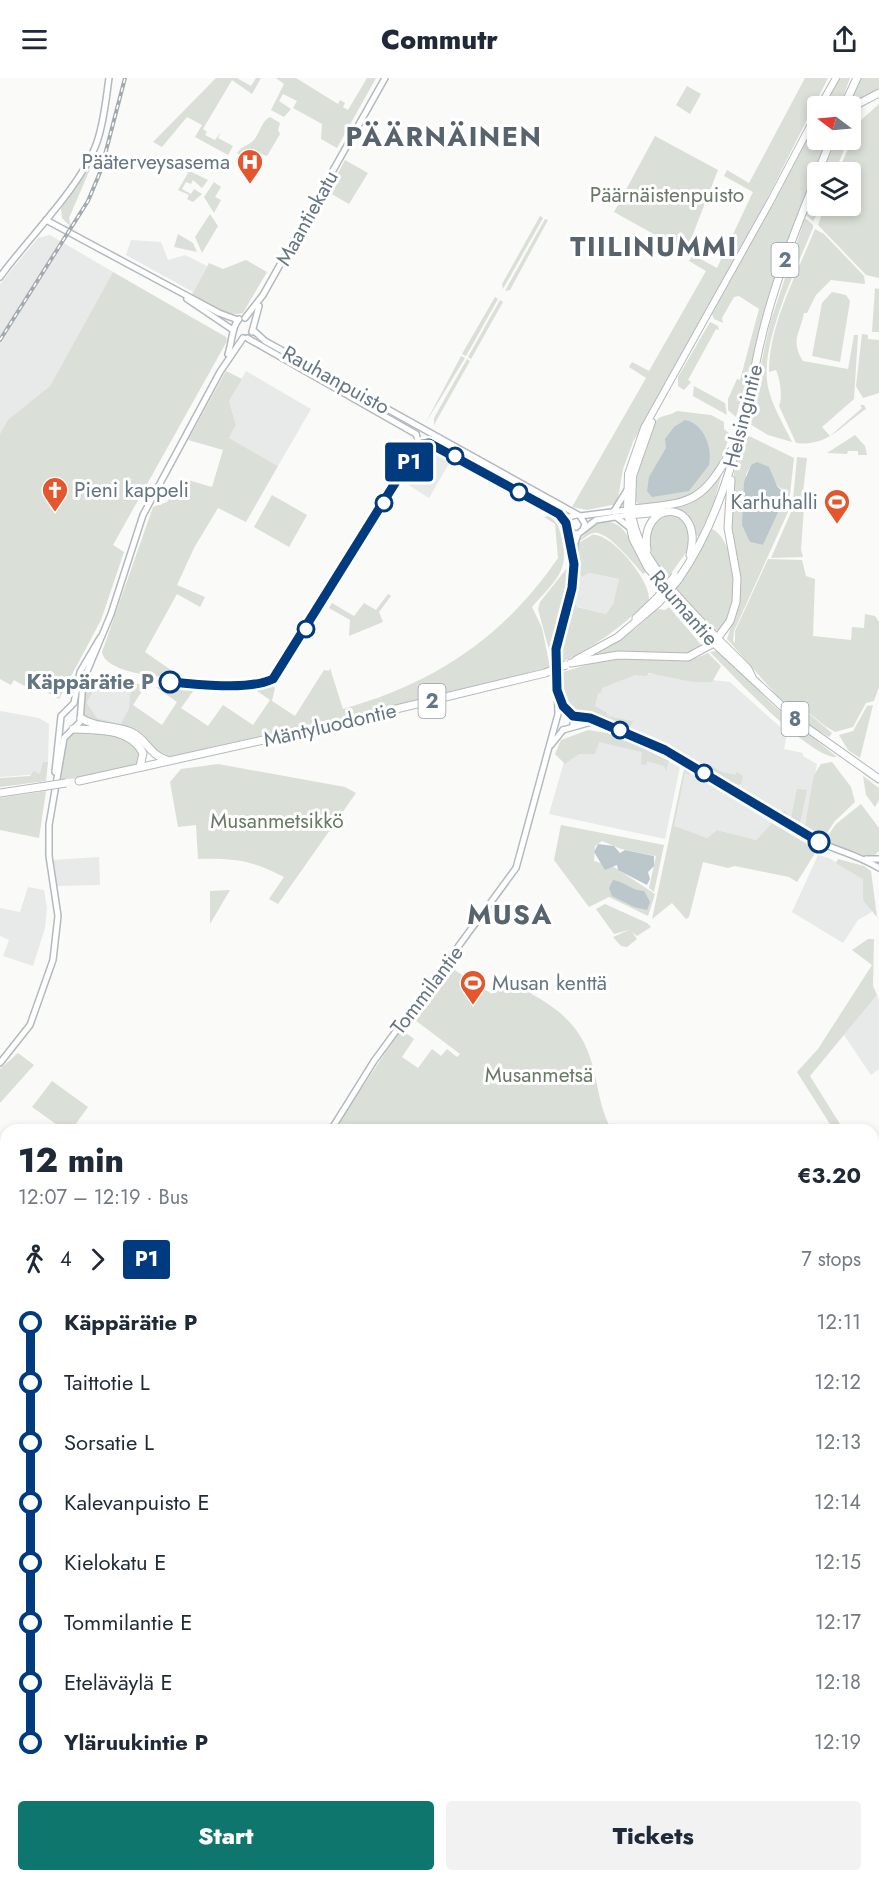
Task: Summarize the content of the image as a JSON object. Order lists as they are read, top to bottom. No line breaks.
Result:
{"streets":{"highway":["2","Helsingintie","Raumantie","8","Mäntyluodontie"],"main road":["Maantiekatu","Rauhanpuisto","Tommilantie"]},"crossings":[["Maantiekatu","Rauhanpuisto"],["Helsingintie","Mäntyluodontie"],["Raumantie","8"]],"districts":["PÄÄRNÄINEN","TIILINUMMI","MUSA"],"parks":["Päärnäistenpuisto","Musanmetsikkö","Musanmetsä"],"places":{"hospital":["Pääterveysasema"],"church":["Pieni kappeli"],"sports":["Karhuhalli","Musan kenttä"],"other":["Käppärätie P"]},"lines":["bus line P1"],"north":"left","page":{"header":"Commutr","on_map":"P1","heading":["12 min","12:07 – 12:19 · Bus","€3.20"],"legs":["4","P1","7 stops"],"list":[{"name":"Käppärätie P","value":"12:11"},{"name":"Taittotie L","value":"12:12"},{"name":"Sorsatie L","value":"12:13"},{"name":"Kalevanpuisto E","value":"12:14"},{"name":"Kielokatu E","value":"12:15"},{"name":"Tommilantie E","value":"12:17"},{"name":"Eteläväylä E","value":"12:18"},{"name":"Yläruukintie P","value":"12:19"}],"buttons":["Start","Tickets"]}}
